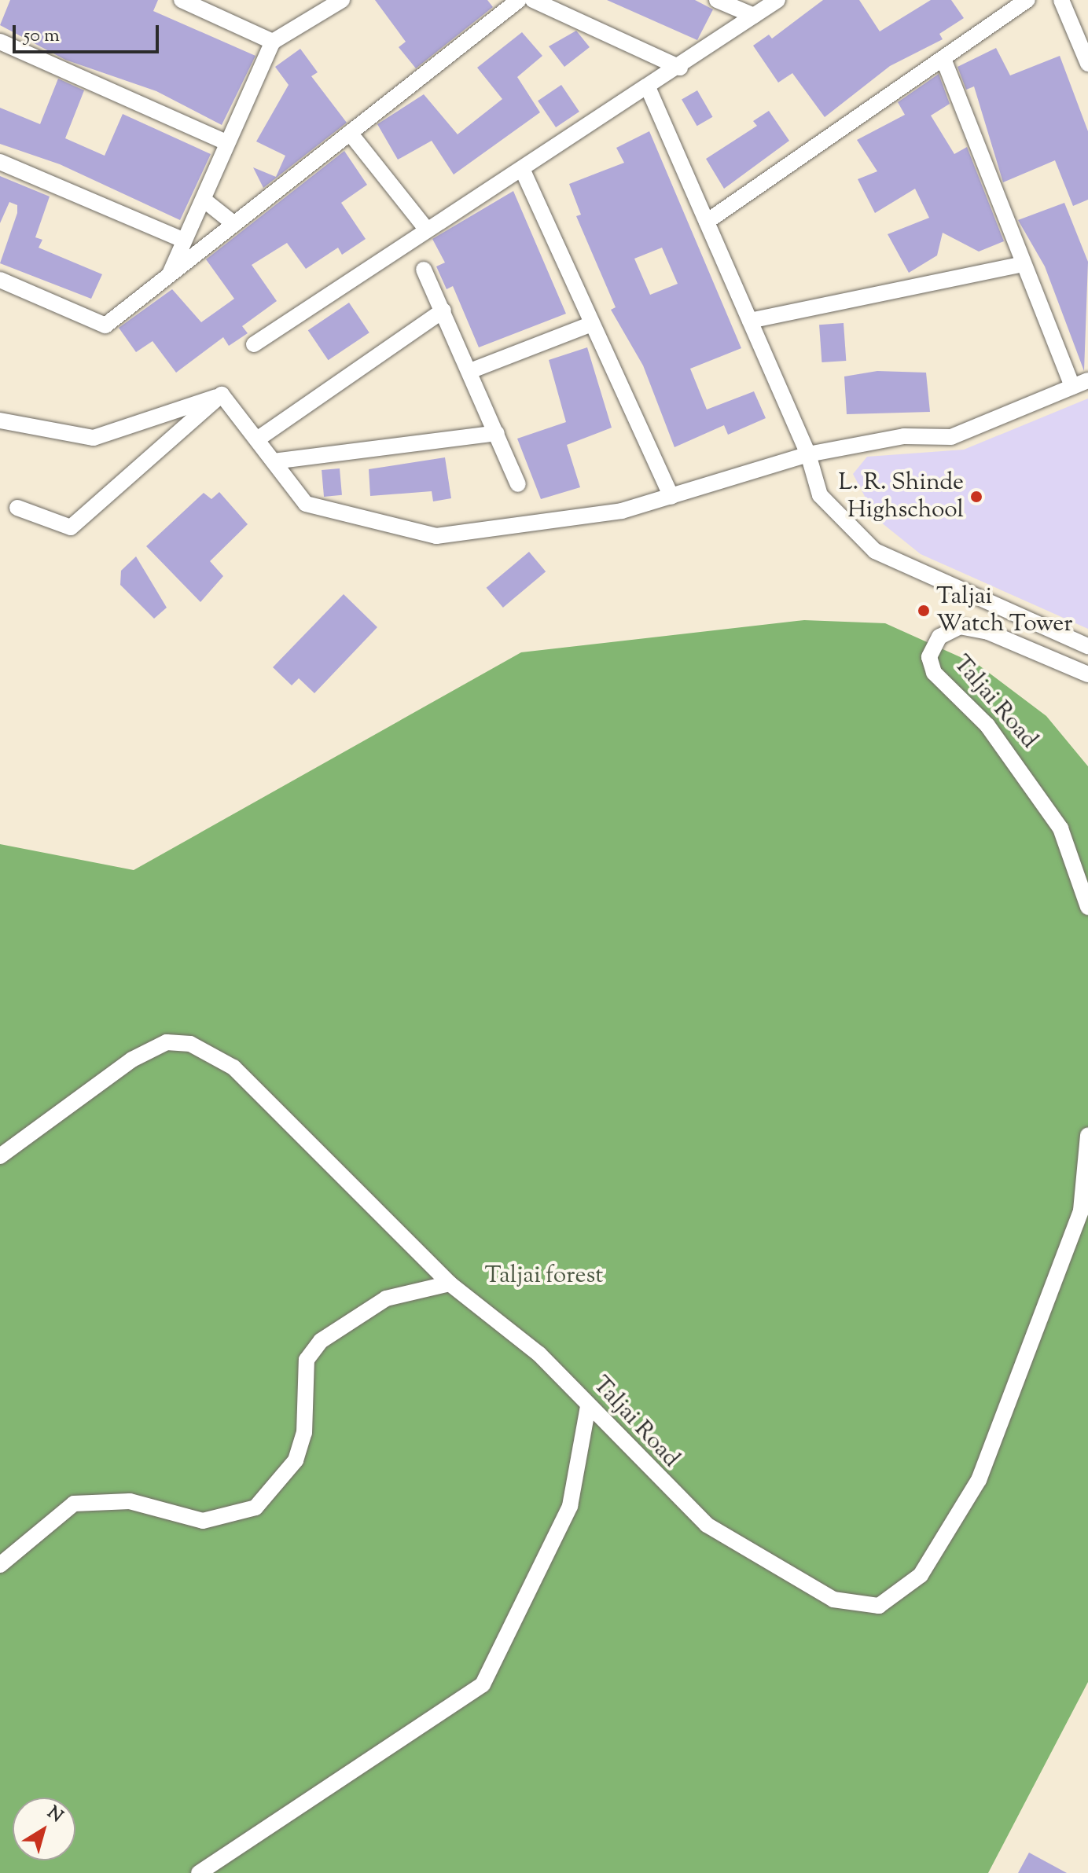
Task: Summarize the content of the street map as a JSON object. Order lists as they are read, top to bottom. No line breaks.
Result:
{"streets":{"street":["Taljai Road"]},"parks":["Taljai forest"],"places":["L. R. Shinde Highschool","Taljai Watch Tower"],"scale_bar":"50 m","north":"top right"}
